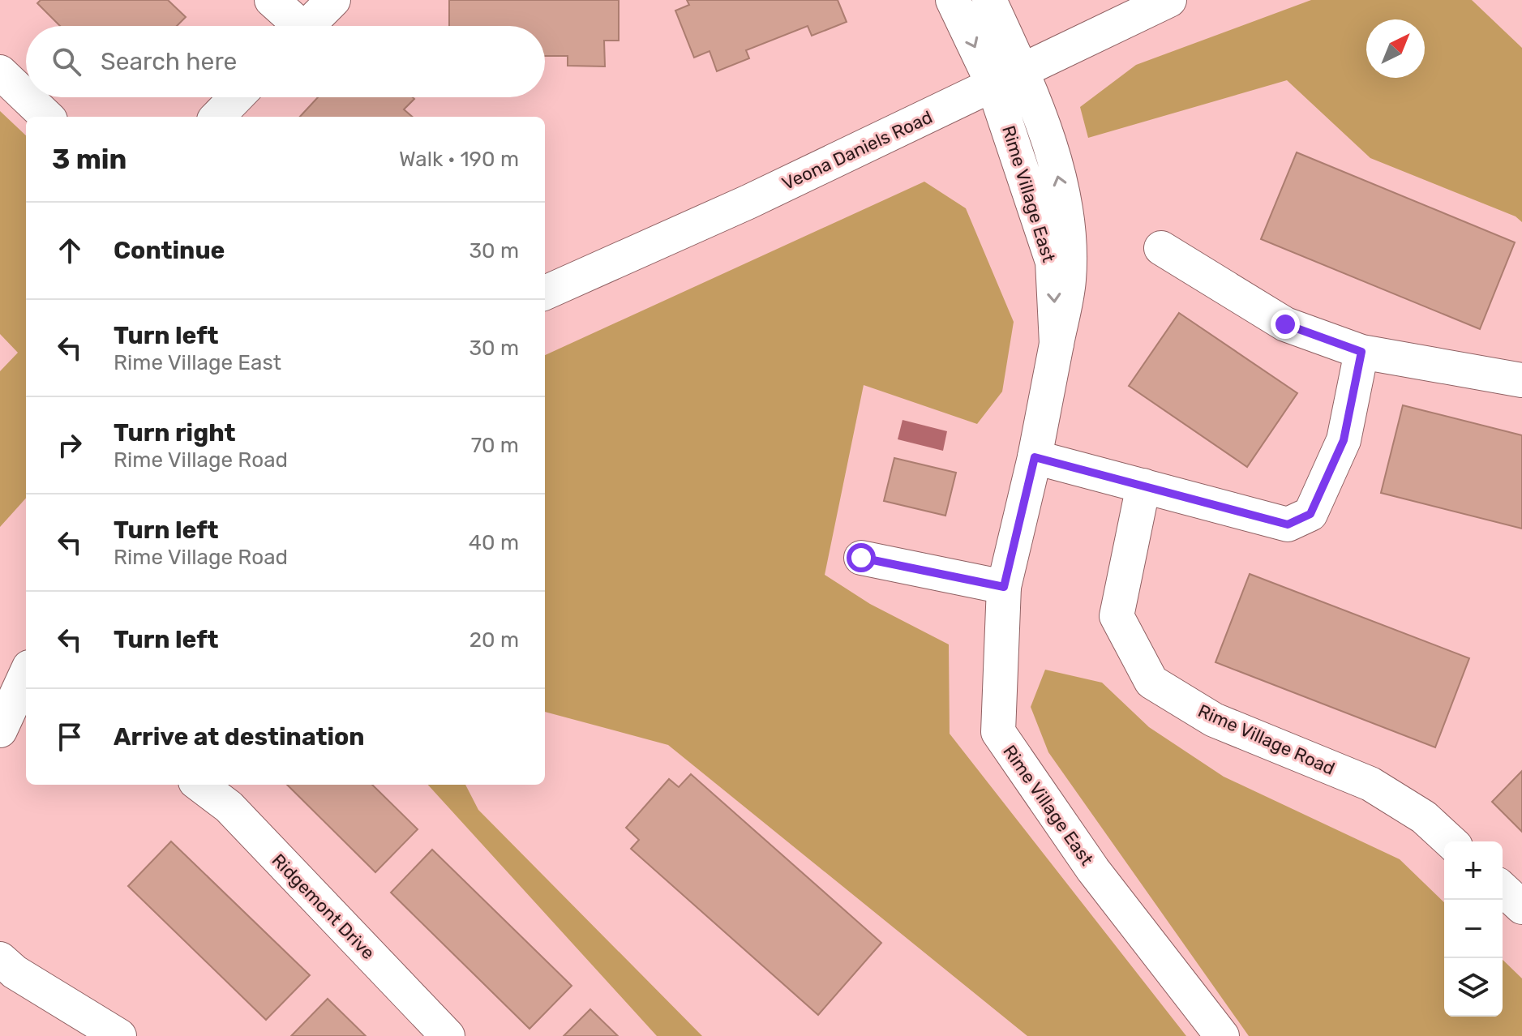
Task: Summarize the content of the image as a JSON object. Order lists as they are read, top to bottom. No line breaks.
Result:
{"streets":{"street":["Veona Daniels Road","Rime Village East","Rime Village Road","Ridgemont Drive"]},"crossings":[["Veona Daniels Road","Rime Village East"]],"north":"top right","page":{"search":"Search here","heading":["3 min","Walk · 190 m"],"list":[["Continue","30 m"],["Turn left","Rime Village East","30 m"],["Turn right","Rime Village Road","70 m"],["Turn left","Rime Village Road","40 m"],["Turn left","20 m"],"Arrive at destination"],"map_buttons":["+","−"]}}
